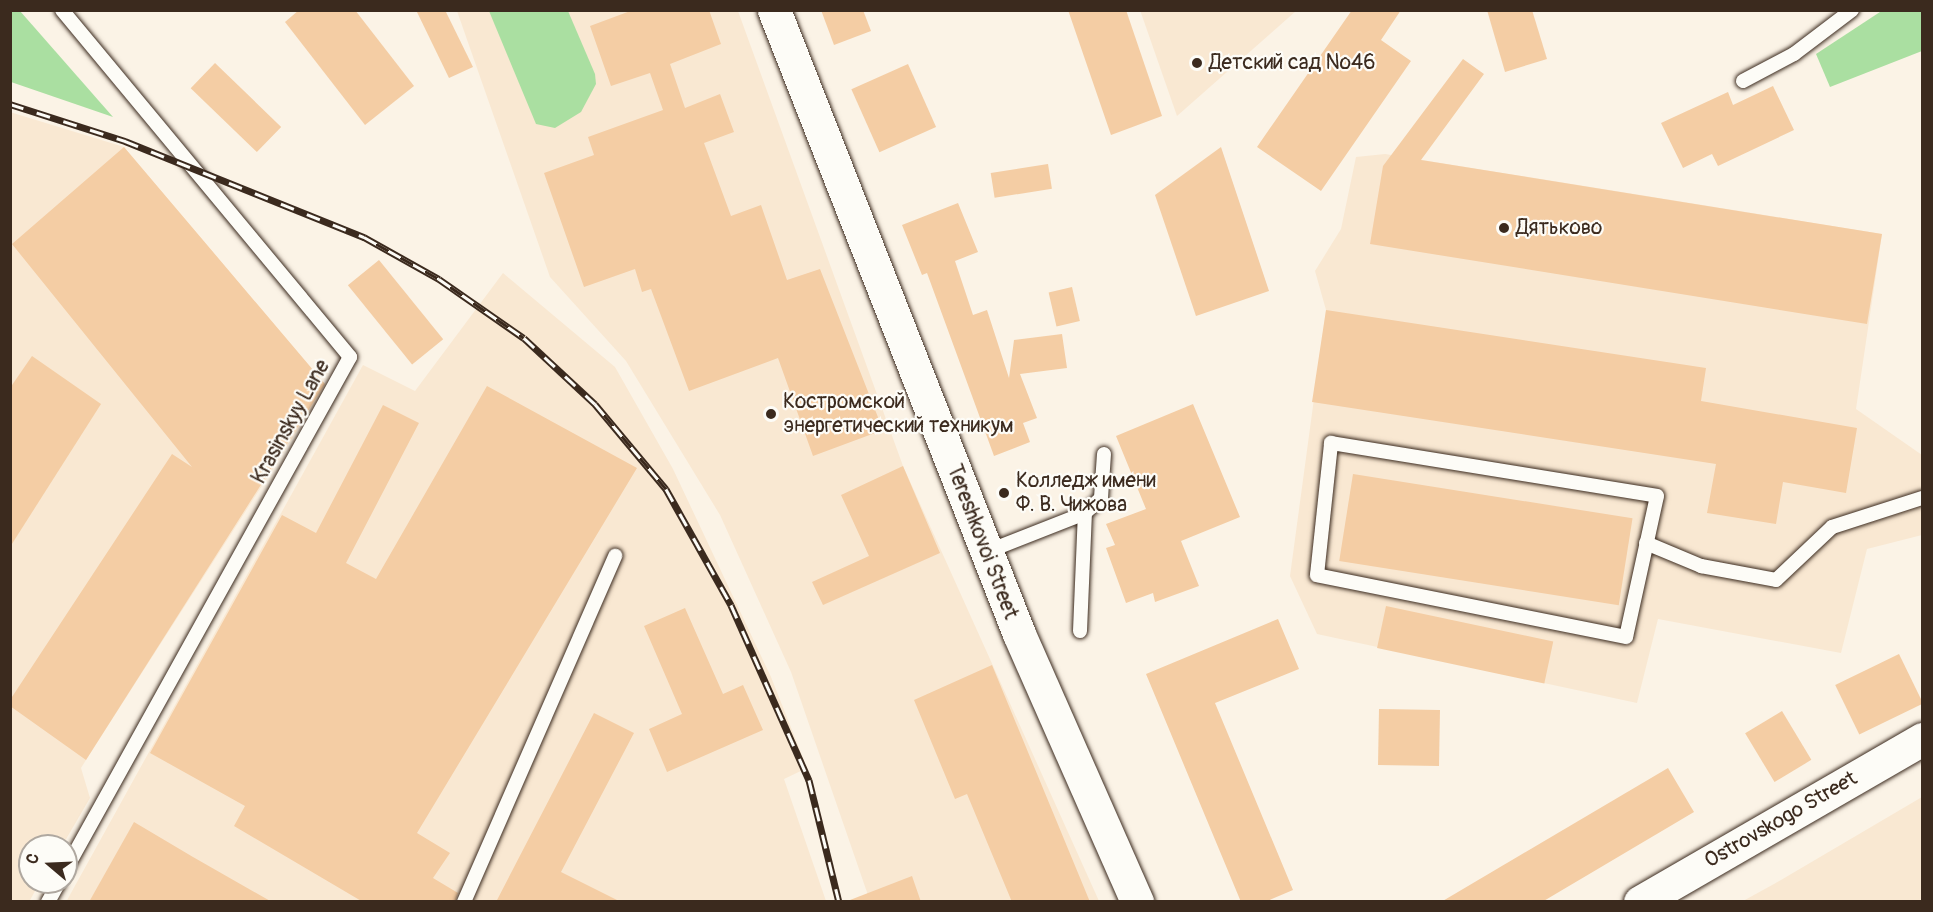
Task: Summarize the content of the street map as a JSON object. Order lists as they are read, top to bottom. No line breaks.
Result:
{"streets":{"street":["Tereshkovoi Street","Ostrovskogo Street"],"lane":["Krasinskyy Lane"]},"places":["Детский сад №46","Дятьково","Костромской энергетический техникум","Колледж имени Ф. В. Чижова"],"north":"left"}
